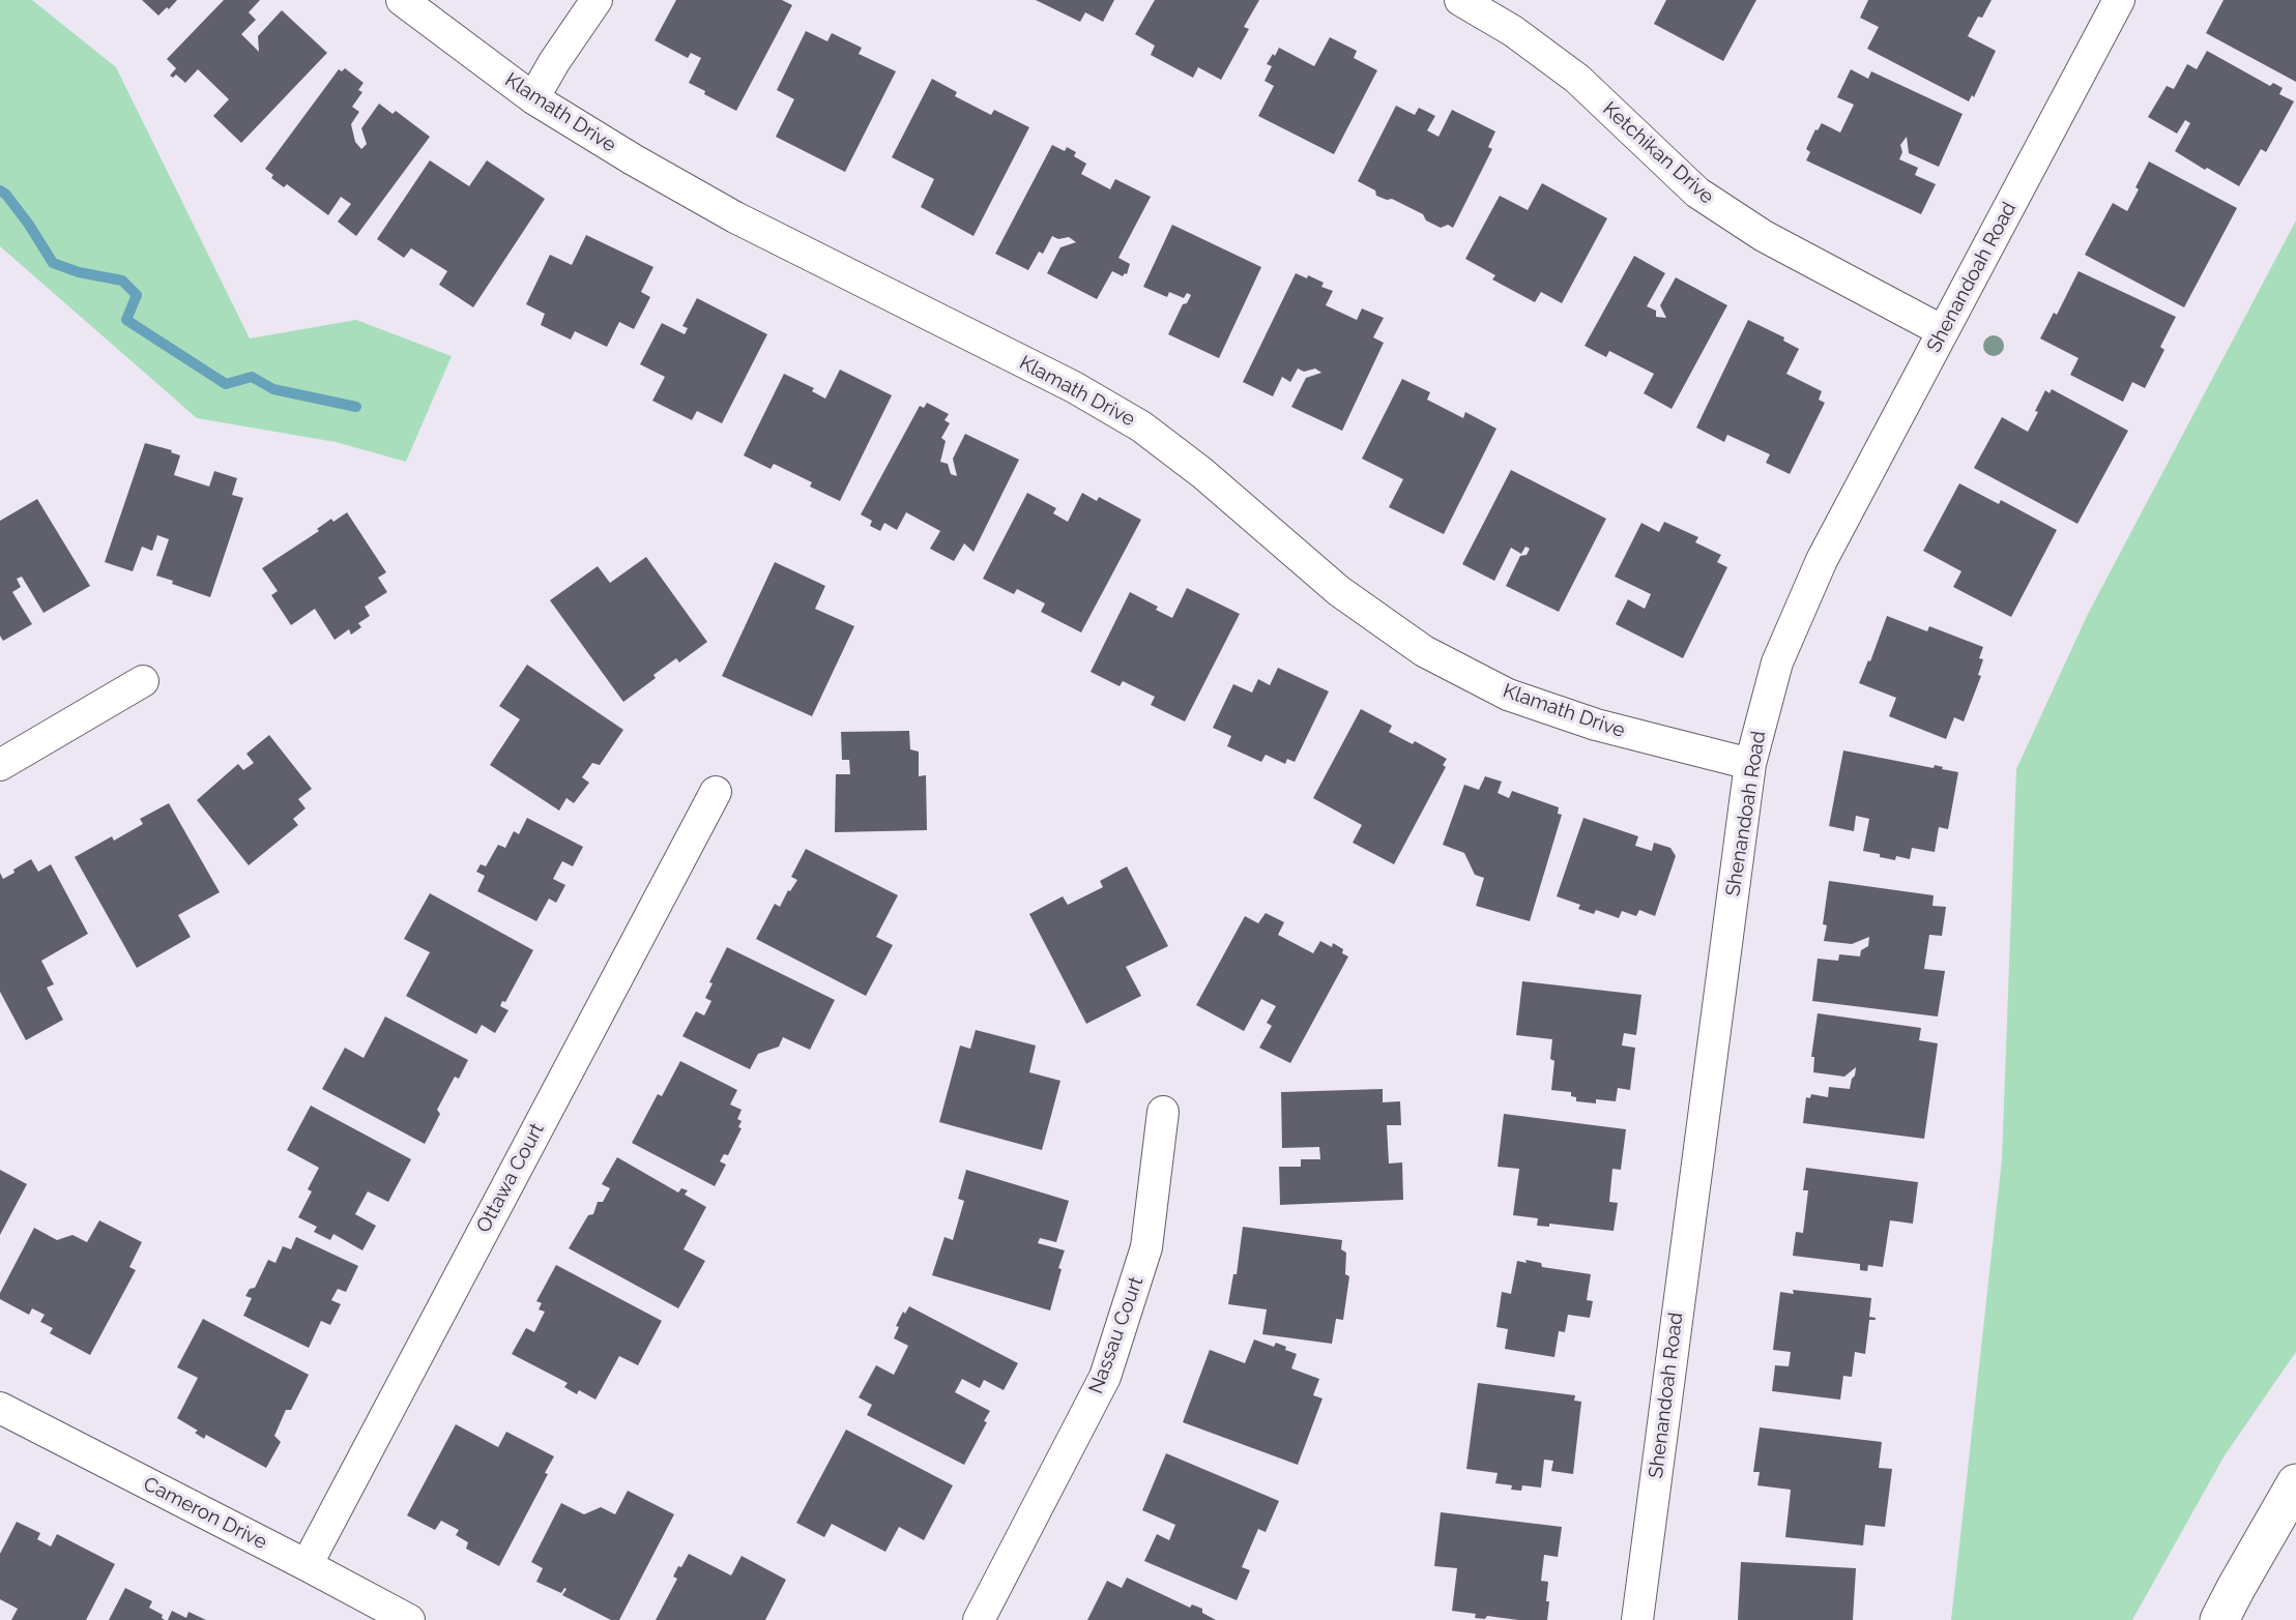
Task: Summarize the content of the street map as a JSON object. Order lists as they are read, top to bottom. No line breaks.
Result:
{"streets":{"street":["Klamath Drive","Ketchikan Drive","Shenandoah Road","Ottawa Court","Nassau Court","Cameron Drive"]},"crossings":[["Klamath Drive","Shenandoah Road"],["Ketchikan Drive","Shenandoah Road"],["Ottawa Court","Cameron Drive"]]}
